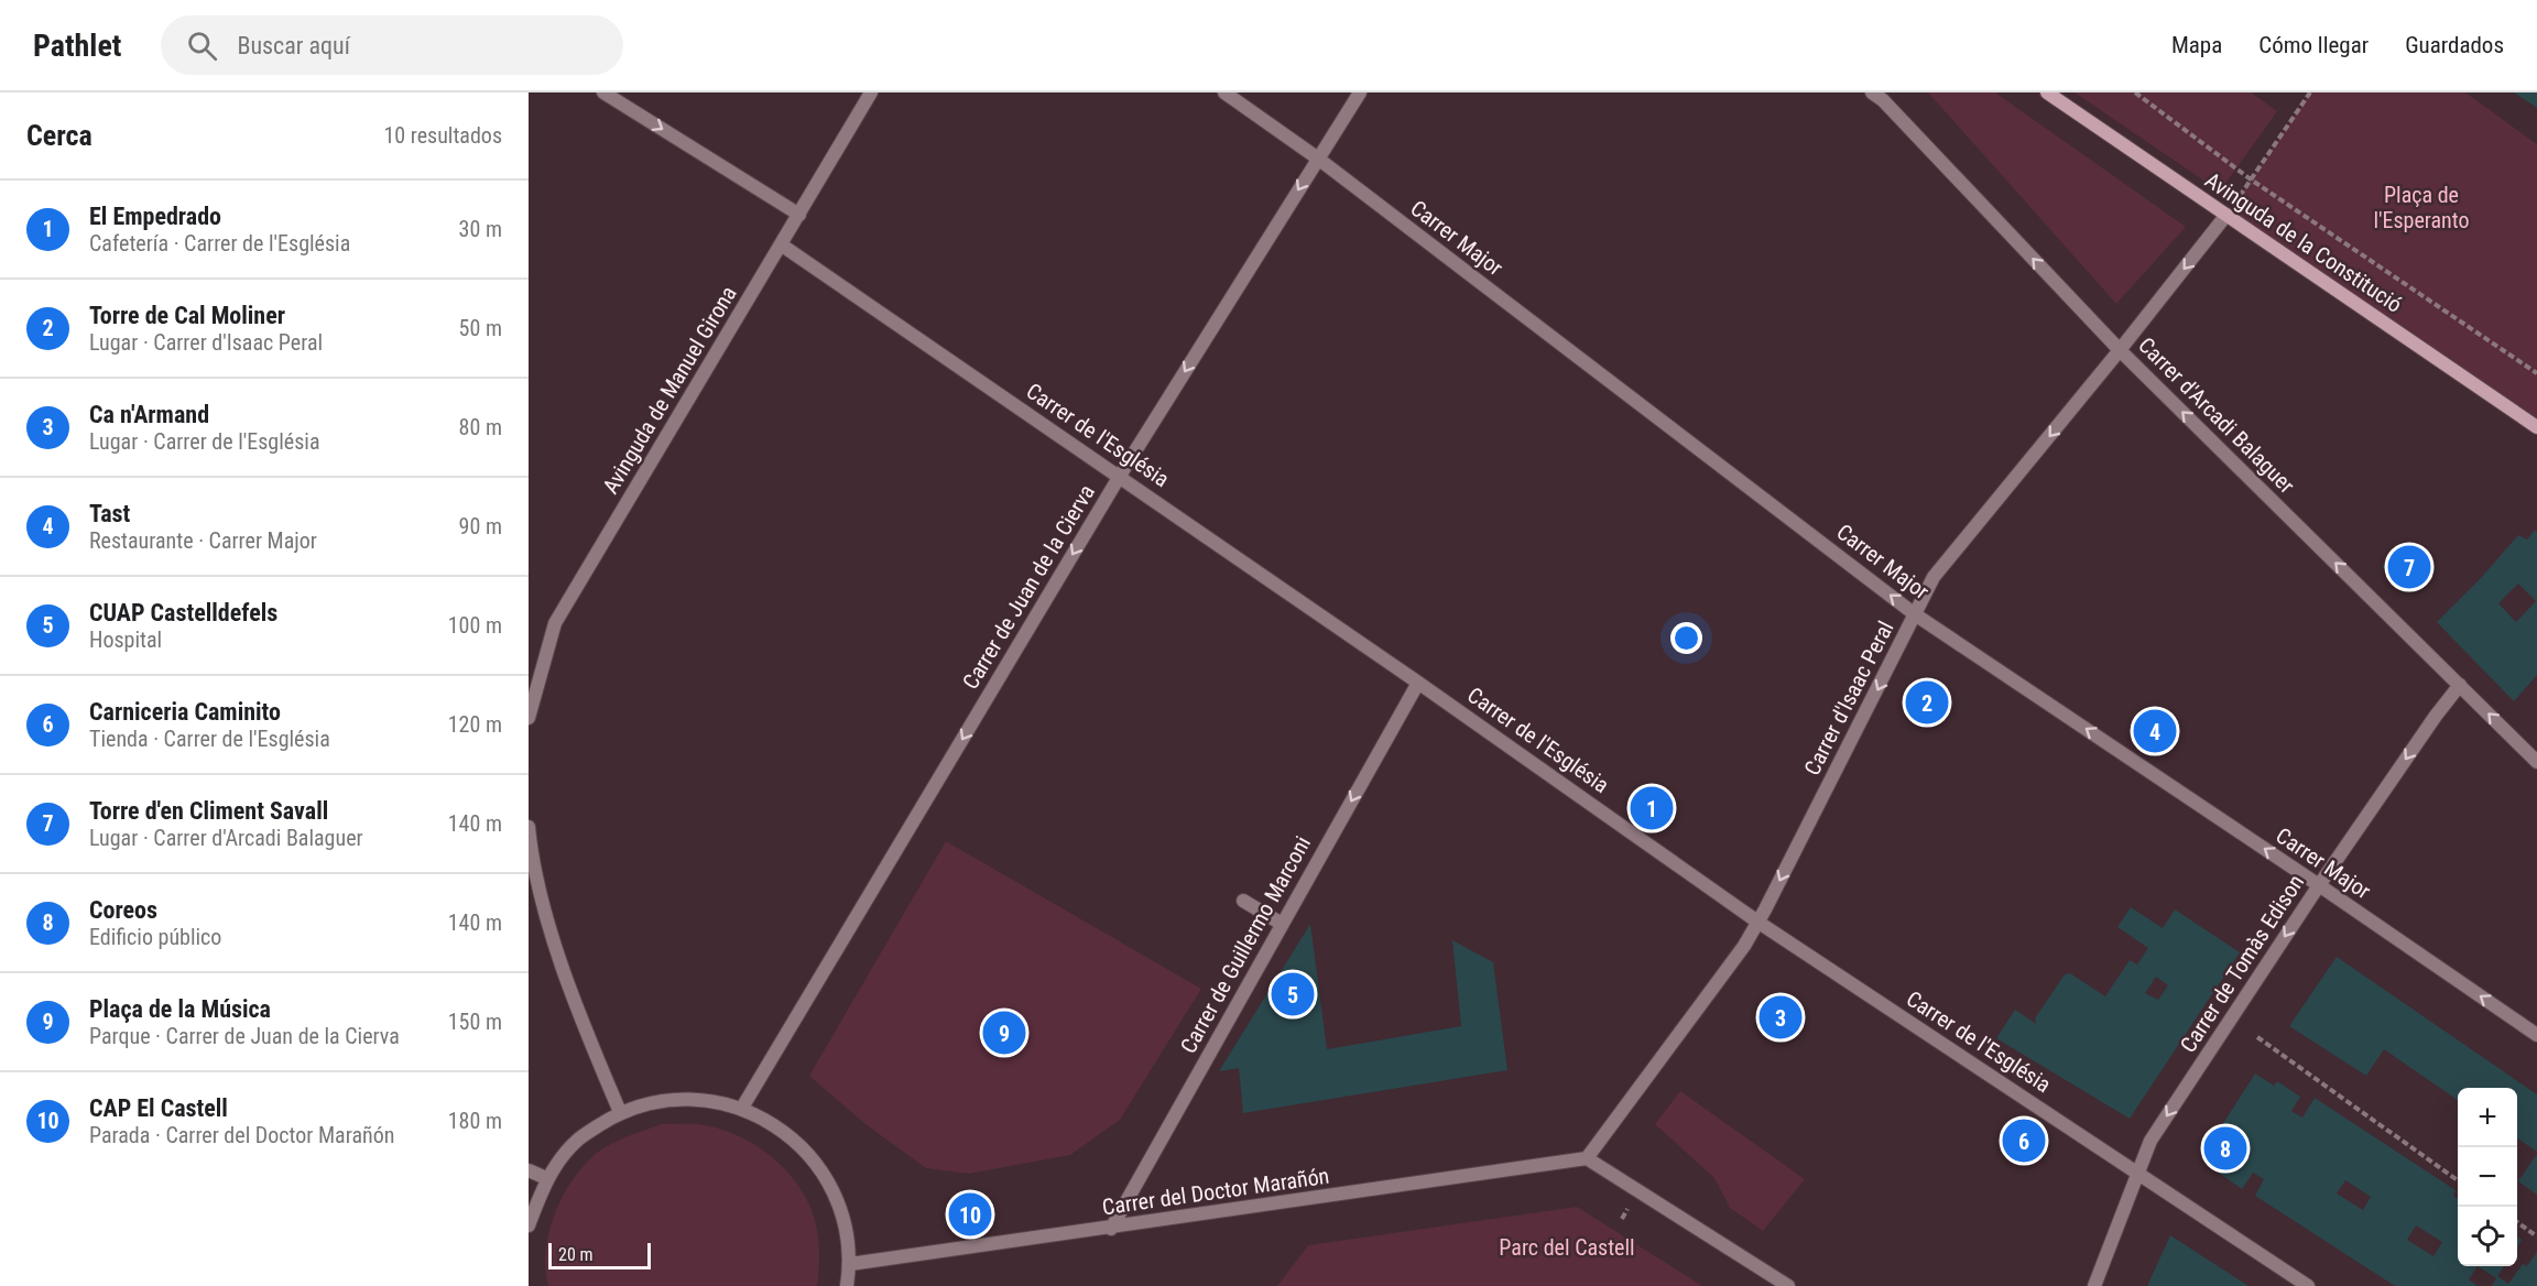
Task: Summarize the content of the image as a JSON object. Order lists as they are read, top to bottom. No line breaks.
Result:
{"streets":{"street":["Carrer Major","Avinguda de la Constitució","Avinguda de Manuel Girona","Carrer d'Arcadi Balaguer","Carrer de l'Església","Carrer de Juan de la Cierva","Carrer d'Isaac Peral","Carrer de Guillermo Marconi","Carrer de Tomàs Edison","Carrer del Doctor Marañón"]},"crossings":[["Carrer Major","Carrer de Juan de la Cierva"],["Carrer Major","Carrer d'Isaac Peral"],["Carrer Major","Carrer de Tomàs Edison"],["Avinguda de la Constitució","Carrer d'Isaac Peral"],["Avinguda de Manuel Girona","Carrer de l'Església"],["Carrer d'Arcadi Balaguer","Carrer d'Isaac Peral"],["Carrer d'Arcadi Balaguer","Carrer de Tomàs Edison"],["Carrer de l'Església","Carrer de Juan de la Cierva"],["Carrer de l'Església","Carrer d'Isaac Peral"],["Carrer de l'Església","Carrer de Guillermo Marconi"],["Carrer de l'Església","Carrer de Tomàs Edison"],["Carrer d'Isaac Peral","Carrer del Doctor Marañón"],["Carrer de Guillermo Marconi","Carrer del Doctor Marañón"]],"one_way":["Carrer Major","Carrer d'Arcadi Balaguer","Carrer de Juan de la Cierva","Carrer d'Isaac Peral","Carrer de Guillermo Marconi","Carrer de Tomàs Edison"],"parks":["Plaça de l'Esperanto","Parc del Castell"],"scale_bar":"20 m","page":{"header":"Pathlet","search":"Buscar aquí","nav":["Mapa","Cómo llegar","Guardados"],"heading":["Cerca","10 resultados"],"list":[{"mark":"1","name":"El Empedrado","note":"Cafetería · Carrer de l'Església","value":"30 m"},{"mark":"2","name":"Torre de Cal Moliner","note":"Lugar · Carrer d'Isaac Peral","value":"50 m"},{"mark":"3","name":"Ca n'Armand","note":"Lugar · Carrer de l'Església","value":"80 m"},{"mark":"4","name":"Tast","note":"Restaurante · Carrer Major","value":"90 m"},{"mark":"5","name":"CUAP Castelldefels","note":"Hospital","value":"100 m"},{"mark":"6","name":"Carniceria Caminito","note":"Tienda · Carrer de l'Església","value":"120 m"},{"mark":"7","name":"Torre d'en Climent Savall","note":"Lugar · Carrer d'Arcadi Balaguer","value":"140 m"},{"mark":"8","name":"Coreos","note":"Edificio público","value":"140 m"},{"mark":"9","name":"Plaça de la Música","note":"Parque · Carrer de Juan de la Cierva","value":"150 m"},{"mark":"10","name":"CAP El Castell","note":"Parada · Carrer del Doctor Marañón","value":"180 m"}],"pins":["7","2","4","1","5","3","9","6","8","10"],"map_buttons":["+","−"],"scale":"20 m"}}
